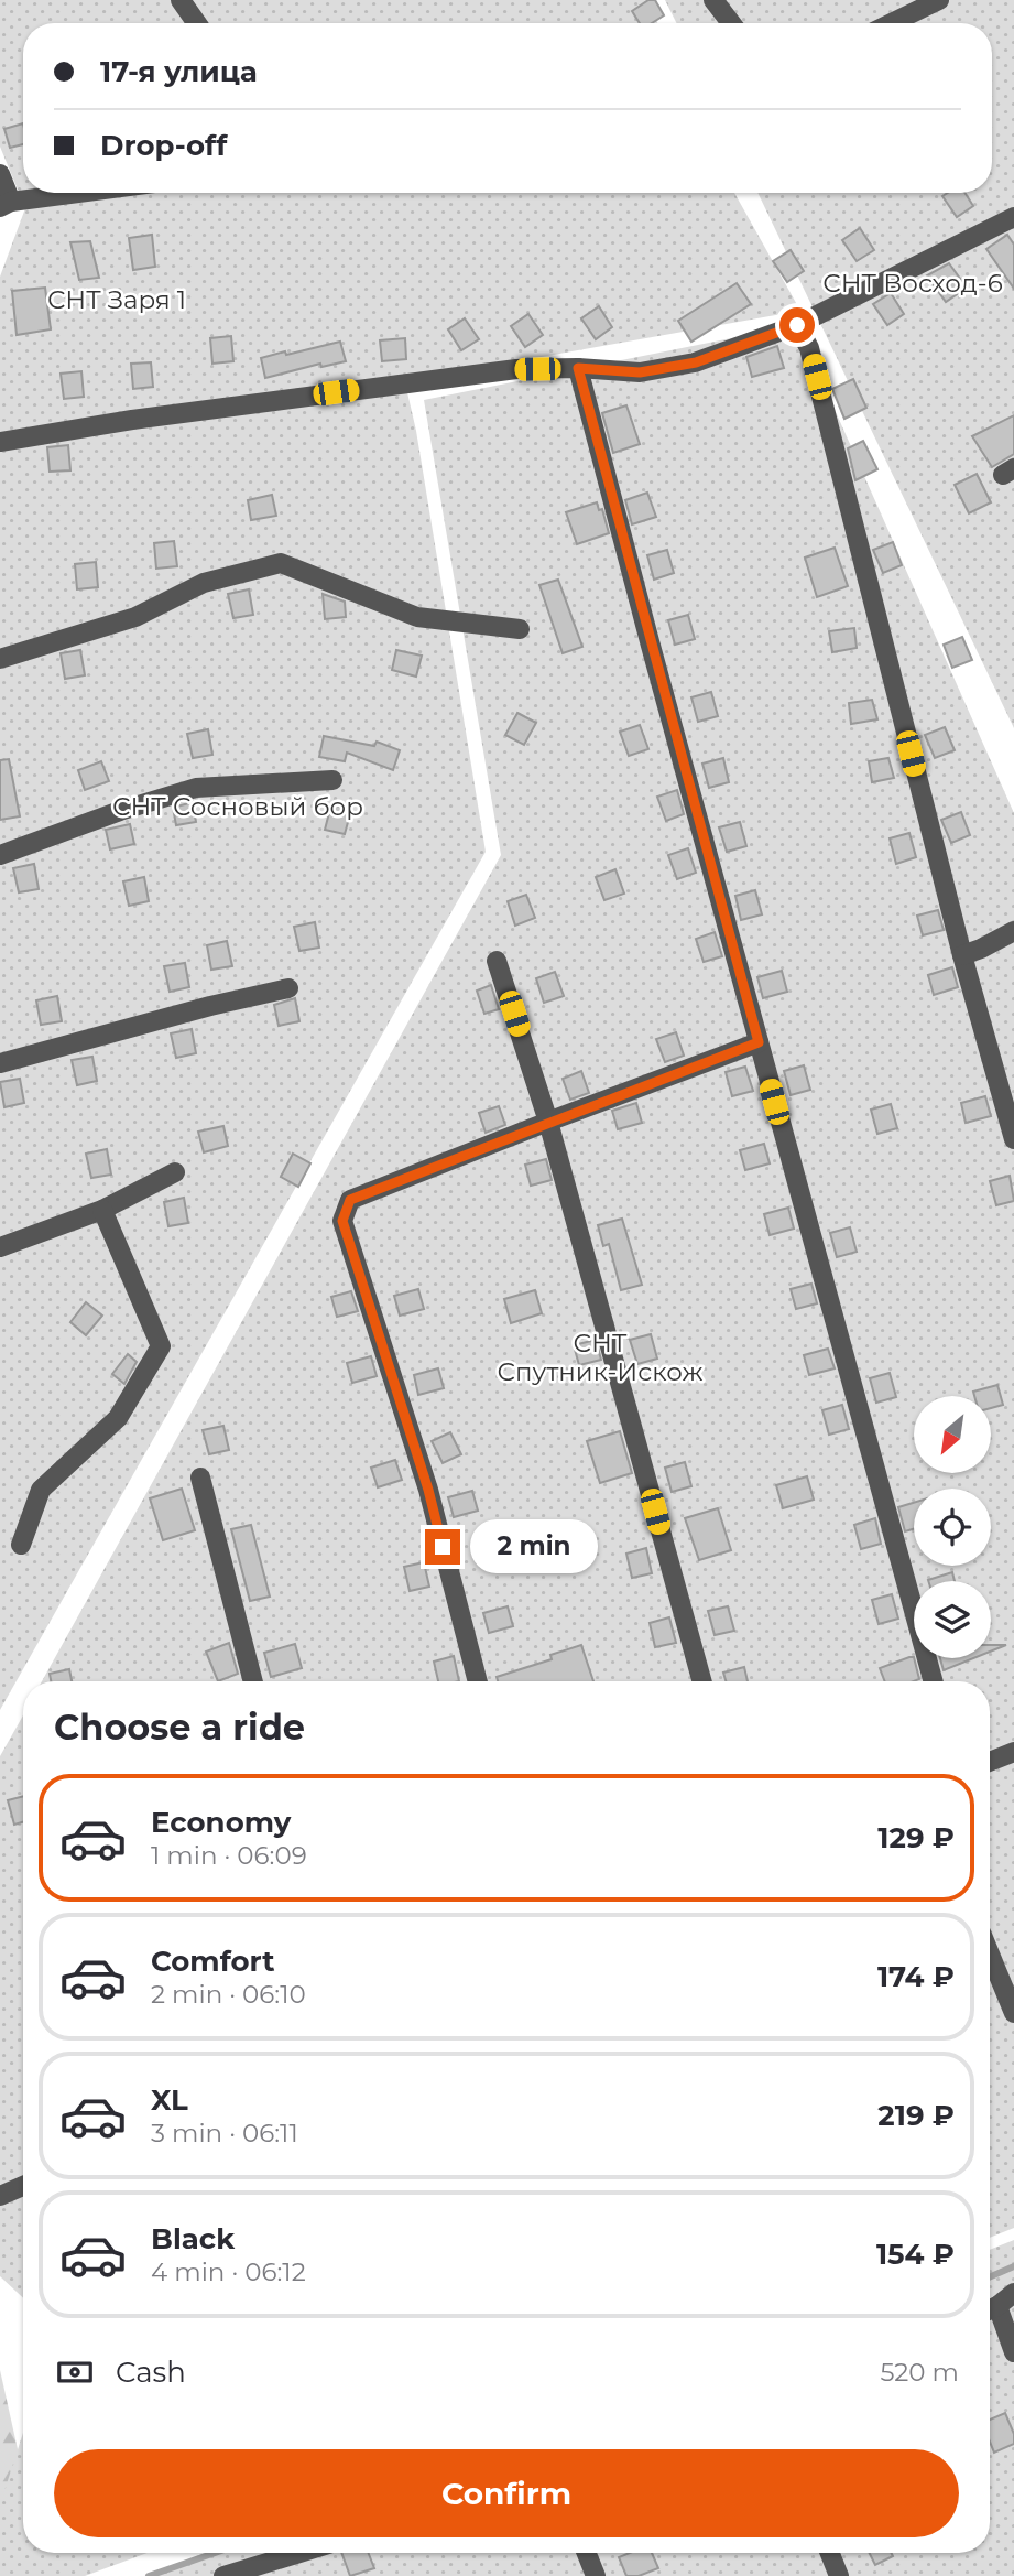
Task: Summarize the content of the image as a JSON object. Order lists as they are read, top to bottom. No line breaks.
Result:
{"parks":["СНТ Восход-6","СНТ Заря 1","СНТ Сосновый бор","СНТ Спутник-Искож"],"north":"bottom left","page":{"banner":["17-я улица","Drop-off"],"bubble":"2 min","heading":"Choose a ride","list":[{"name":"Economy","note":"1 min · 06:09","value":"129 ₽"},{"name":"Comfort","note":"2 min · 06:10","value":"174 ₽"},{"name":"XL","note":"3 min · 06:11","value":"219 ₽"},{"name":"Black","note":"4 min · 06:12","value":"154 ₽"}],"pay":["Cash","520 m"],"buttons":"Confirm"}}
